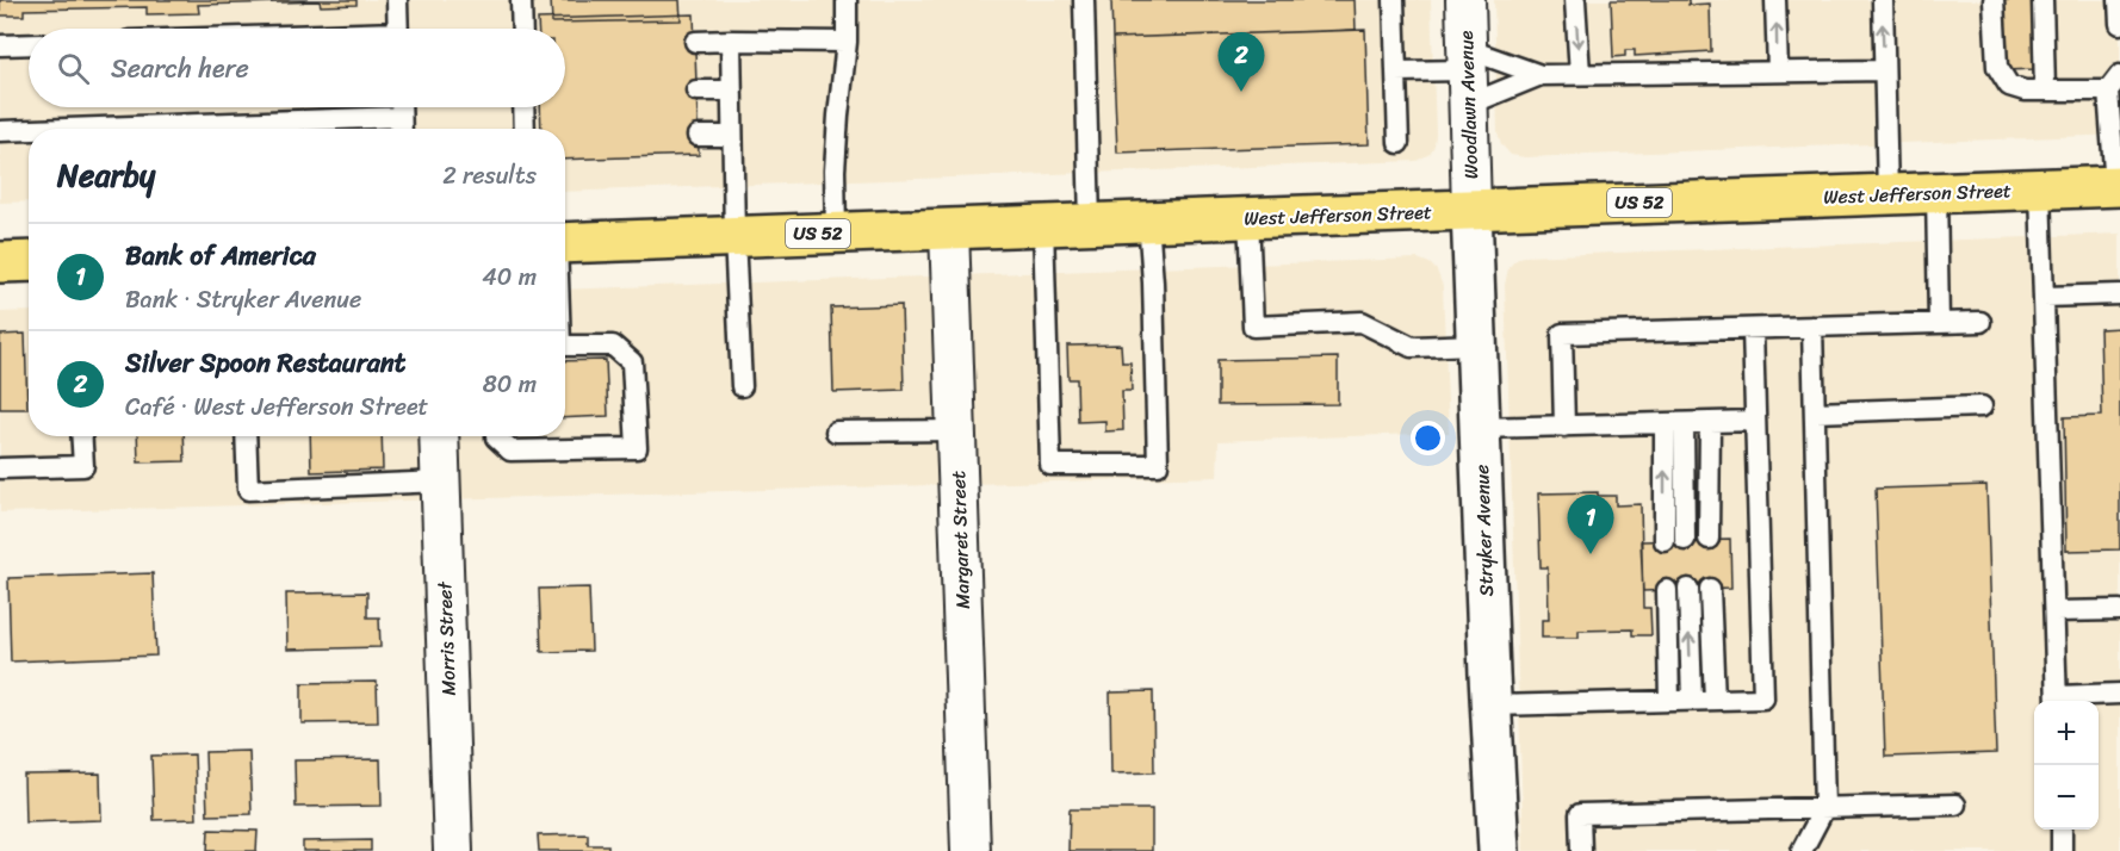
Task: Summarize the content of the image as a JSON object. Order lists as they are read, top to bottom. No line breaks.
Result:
{"streets":{"main road":["West Jefferson Street","US 52"],"street":["Woodlawn Avenue","Stryker Avenue","Margaret Street","Morris Street"]},"crossings":[["Woodlawn Avenue","West Jefferson Street"],["Woodlawn Avenue","Stryker Avenue"],["West Jefferson Street","Stryker Avenue"],["West Jefferson Street","Margaret Street"]],"page":{"search":"Search here","pins":["2","1"],"heading":["Nearby","2 results"],"list":[{"mark":"1","name":"Bank of America","note":"Bank · Stryker Avenue","value":"40 m"},{"mark":"2","name":"Silver Spoon Restaurant","note":"Café · West Jefferson Street","value":"80 m"}],"map_buttons":["+","−"]}}
